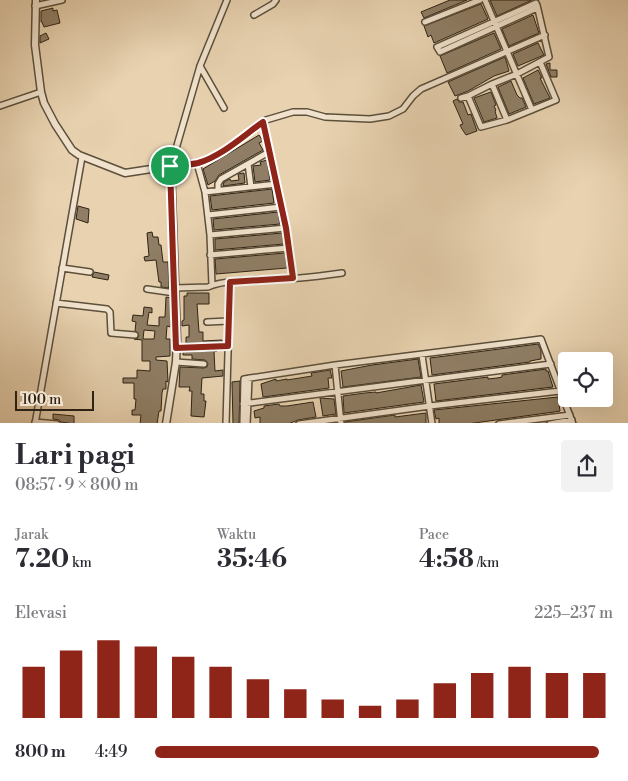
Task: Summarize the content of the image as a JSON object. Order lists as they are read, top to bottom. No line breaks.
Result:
{"scale_bar":"100 m","page":{"scale":"100 m","heading":["Lari pagi","08:57 · 9 × 800 m"],"stats":[["Jarak","7.20 km"],["Waktu","35:46"],["Pace","4:58 /km"]],"chart":["Elevasi","225–237 m"],"list":[{"name":"800 m","note":"4:49"}]}}
